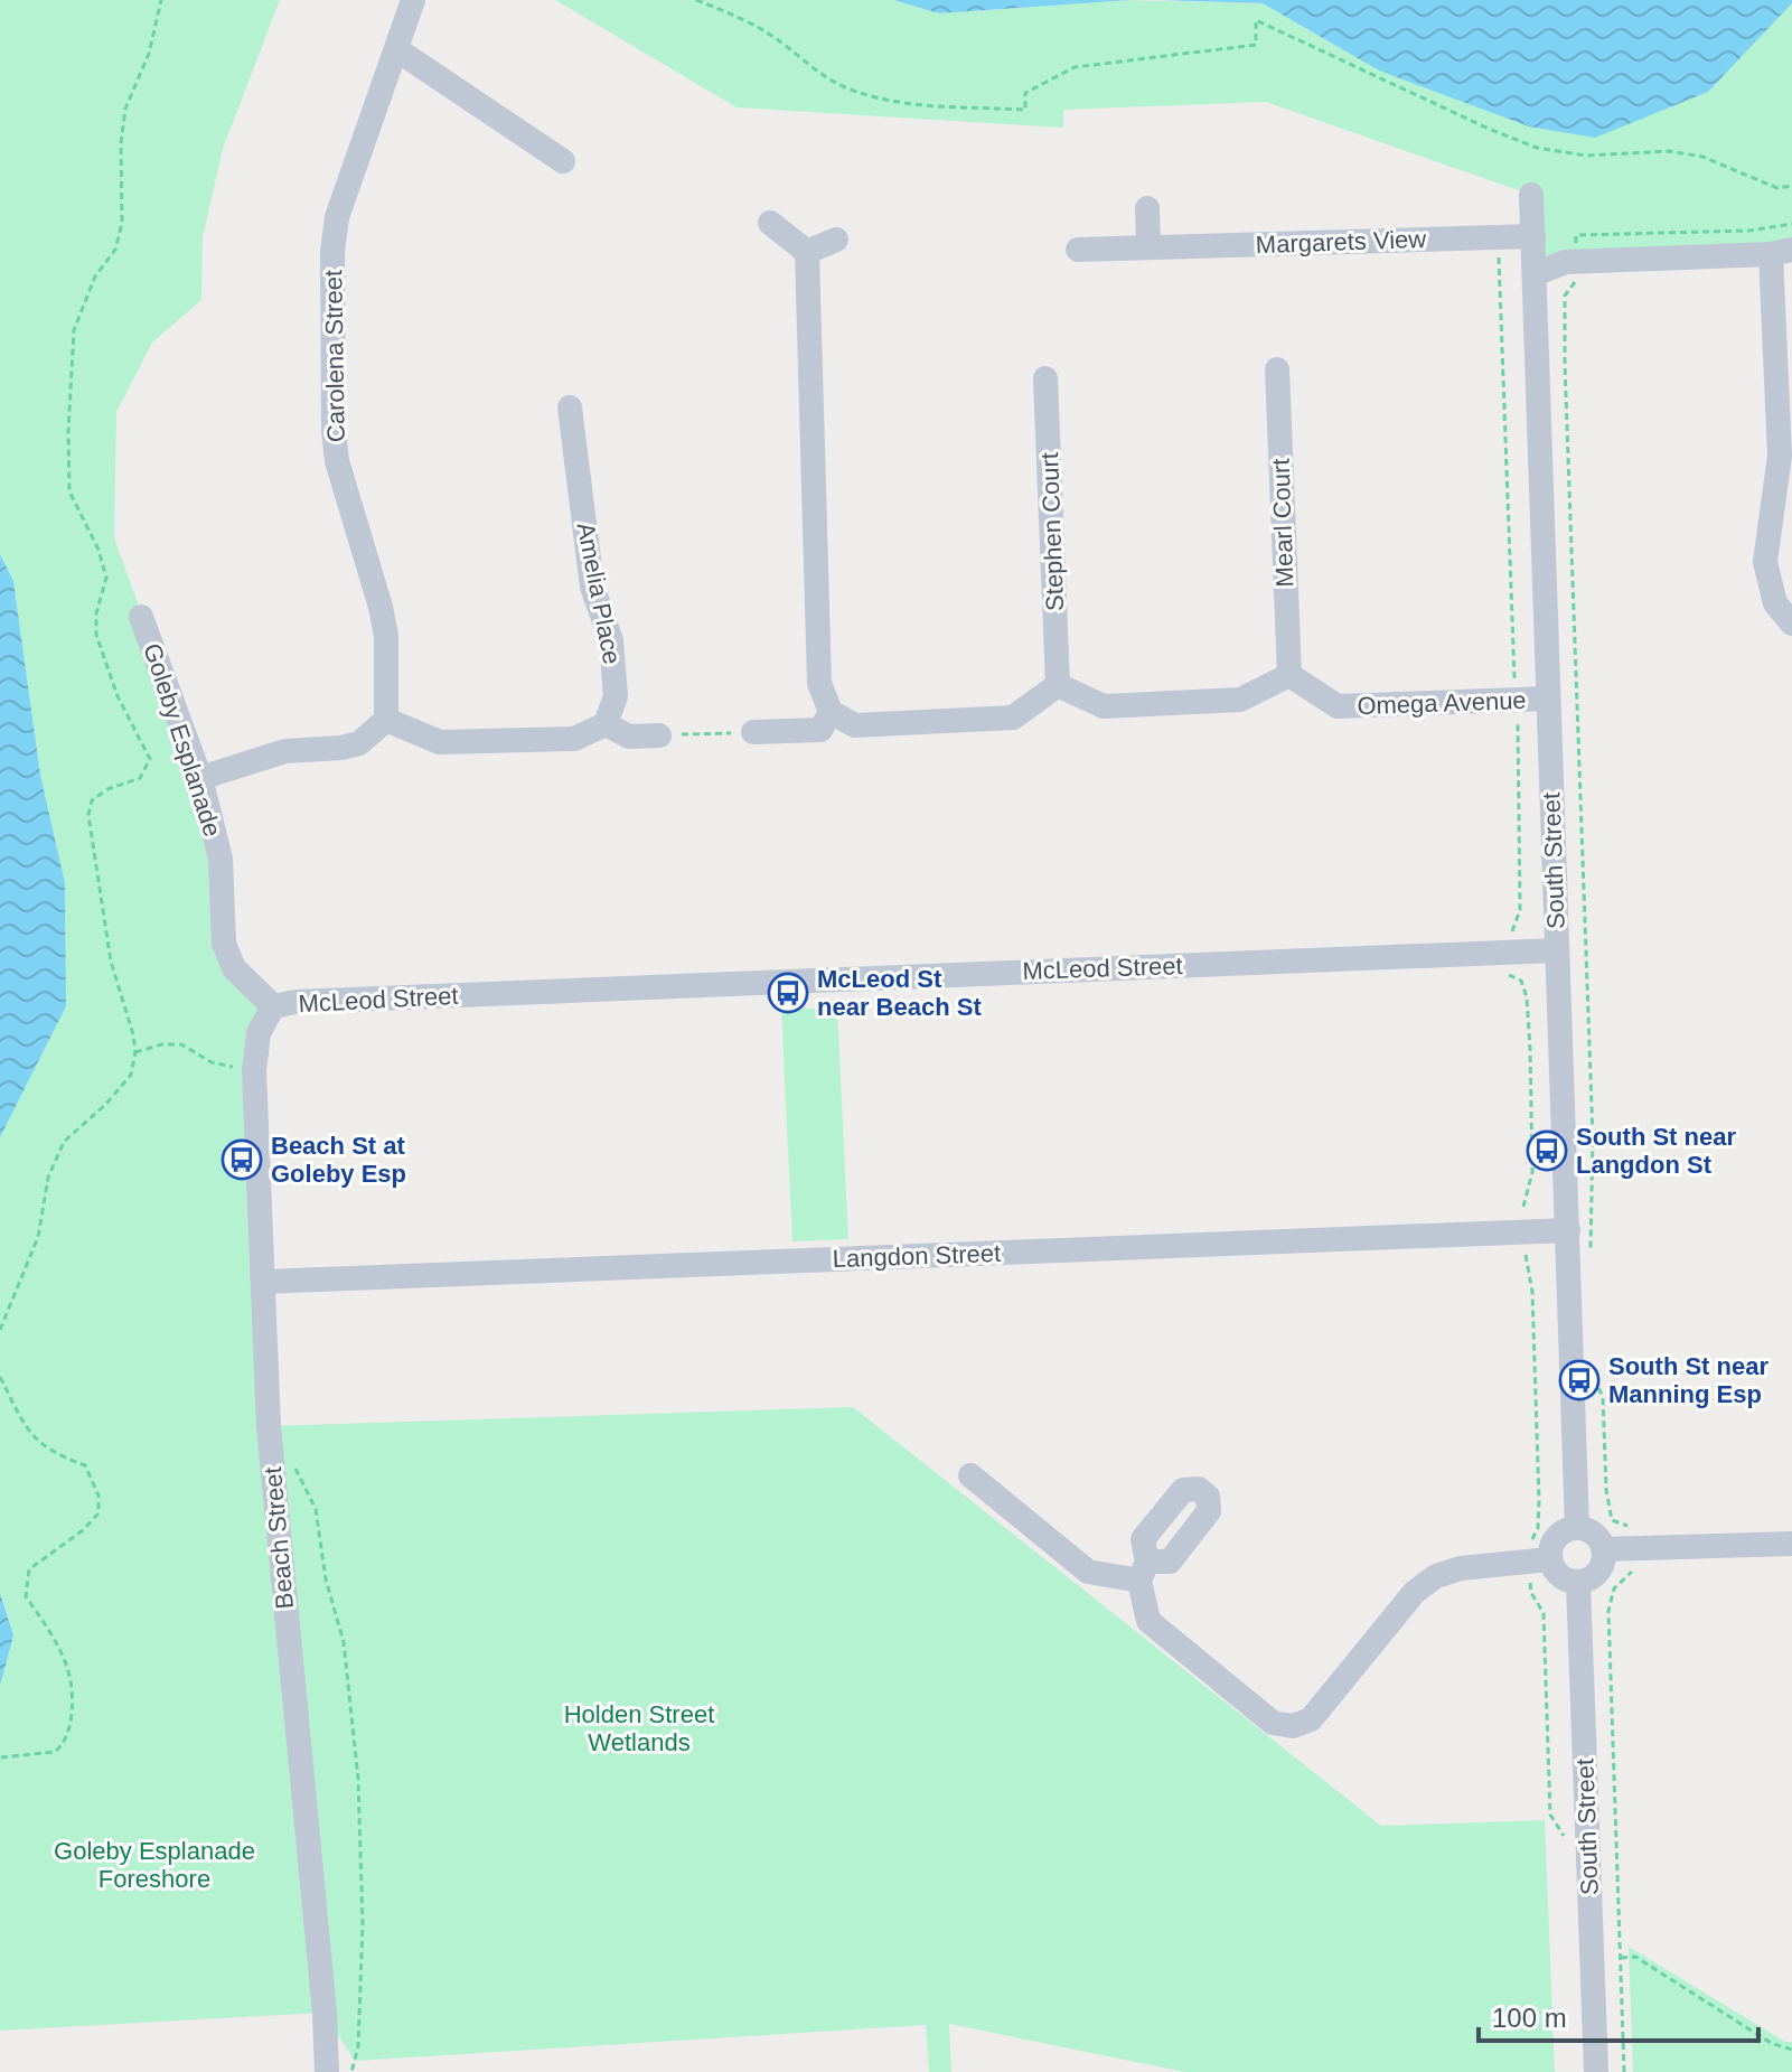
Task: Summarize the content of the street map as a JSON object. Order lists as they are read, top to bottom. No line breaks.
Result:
{"streets":{"street":["Margarets View","Carolena Street","Mearl Court","Stephen Court","Amelia Place","Omega Avenue","Goleby Esplanade","South Street","McLeod Street","Langdon Street","Beach Street"]},"crossings":[["Margarets View","South Street"],["Mearl Court","Omega Avenue"],["Omega Avenue","South Street"],["Goleby Esplanade","McLeod Street"],["Goleby Esplanade","Beach Street"],["South Street","McLeod Street"],["South Street","Langdon Street"],["McLeod Street","Beach Street"],["Langdon Street","Beach Street"]],"parks":["Holden Street Wetlands","Goleby Esplanade Foreshore"],"places":{"bus stop":["McLeod St near Beach St","South St near Langdon St","Beach St at Goleby Esp","South St near Manning Esp"]},"scale_bar":"100 m"}
